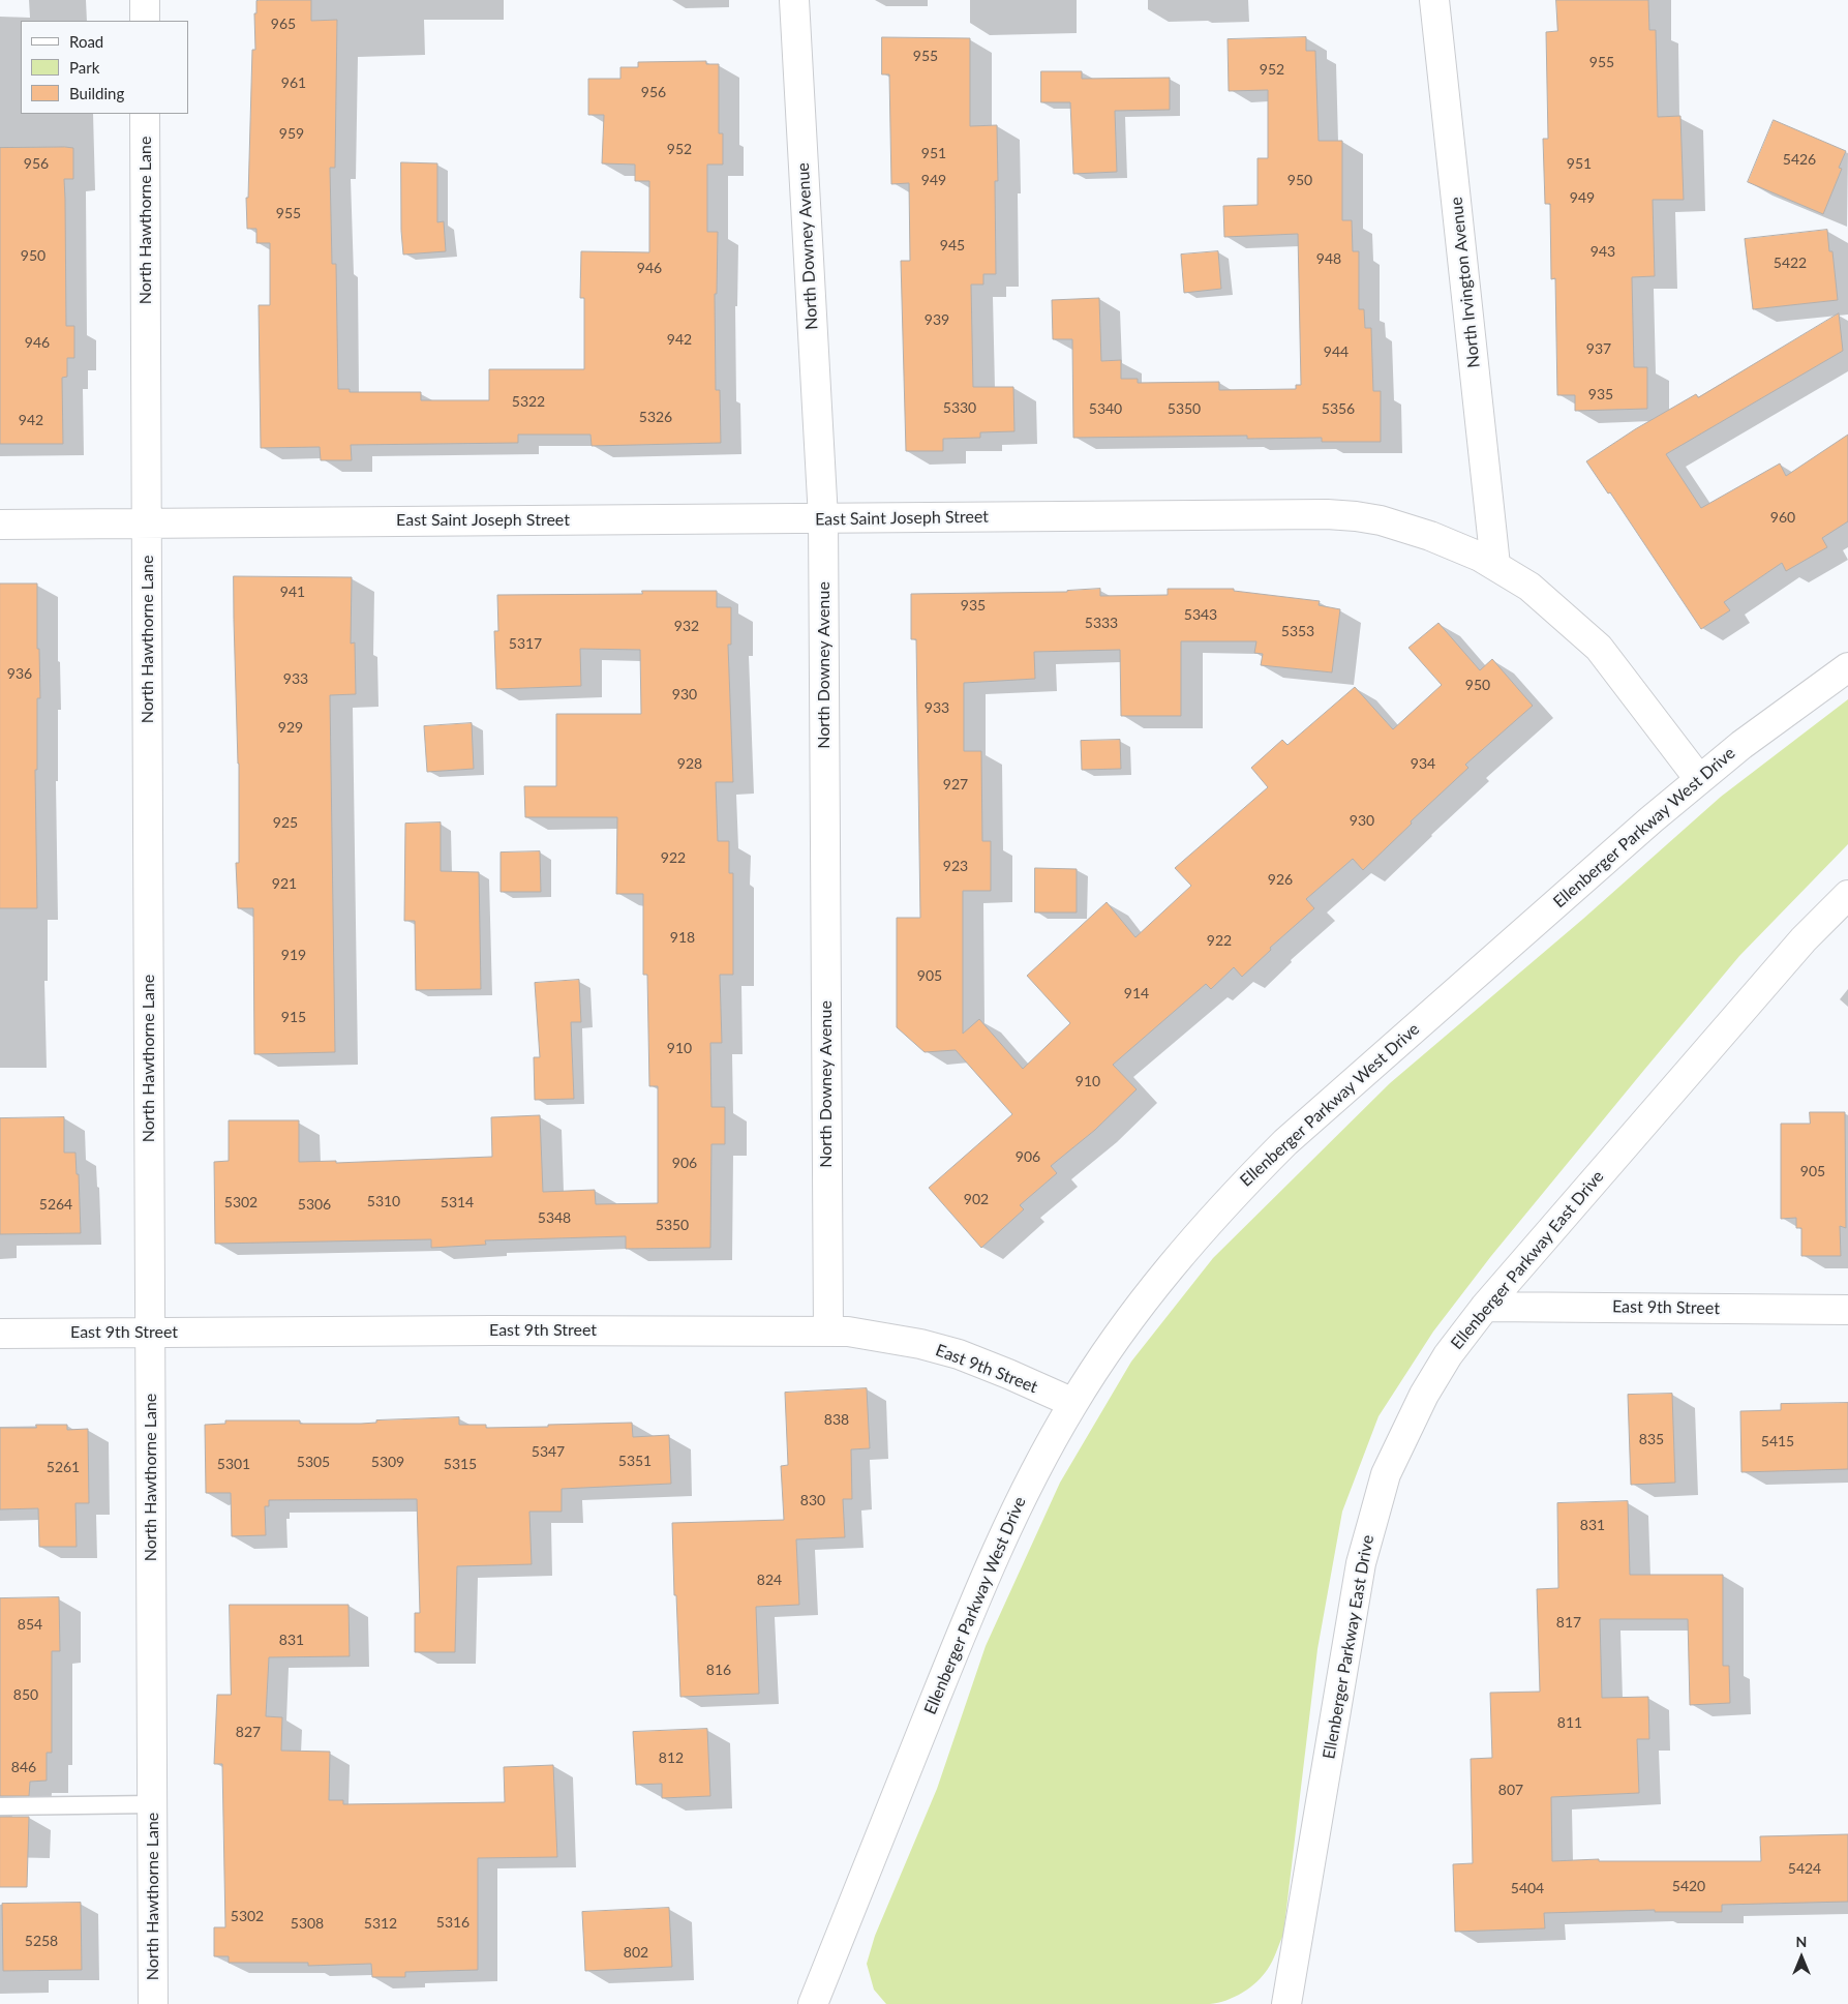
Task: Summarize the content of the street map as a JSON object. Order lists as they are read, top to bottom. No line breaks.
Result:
{"streets":{"street":["North Hawthorne Lane","North Downey Avenue","North Irvington Avenue","East Saint Joseph Street","Ellenberger Parkway West Drive","Ellenberger Parkway East Drive","East 9th Street"]},"crossings":[["North Hawthorne Lane","East Saint Joseph Street"],["North Hawthorne Lane","East 9th Street"],["North Downey Avenue","East Saint Joseph Street"],["North Downey Avenue","East 9th Street"],["North Irvington Avenue","East Saint Joseph Street"],["East Saint Joseph Street","Ellenberger Parkway West Drive"],["Ellenberger Parkway West Drive","East 9th Street"],["Ellenberger Parkway East Drive","East 9th Street"]],"house_numbers":["965","955","955","952","961","956","959","952","951","5426","956","951","949","950","949","955","945","943","950","948","5422","946","939","942","946","937","944","935","5322","5330","5340","5350","5356","5326","942","960","941","935","5343","5333","932","5353","5317","936","933","950","930","933","929","928","934","927","930","925","922","923","926","921","918","922","919","905","914","915","910","910","906","906","905","902","5310","5302","5314","5264","5306","5348","5350","838","835","5415","5347","5351","5305","5309","5301","5315","5261","830","831","824","817","854","831","816","850","811","827","812","846","807","5424","5420","5404","5302","5316","5308","5312","5258","802"],"legend":["Road","Park","Building"],"north":"top"}
